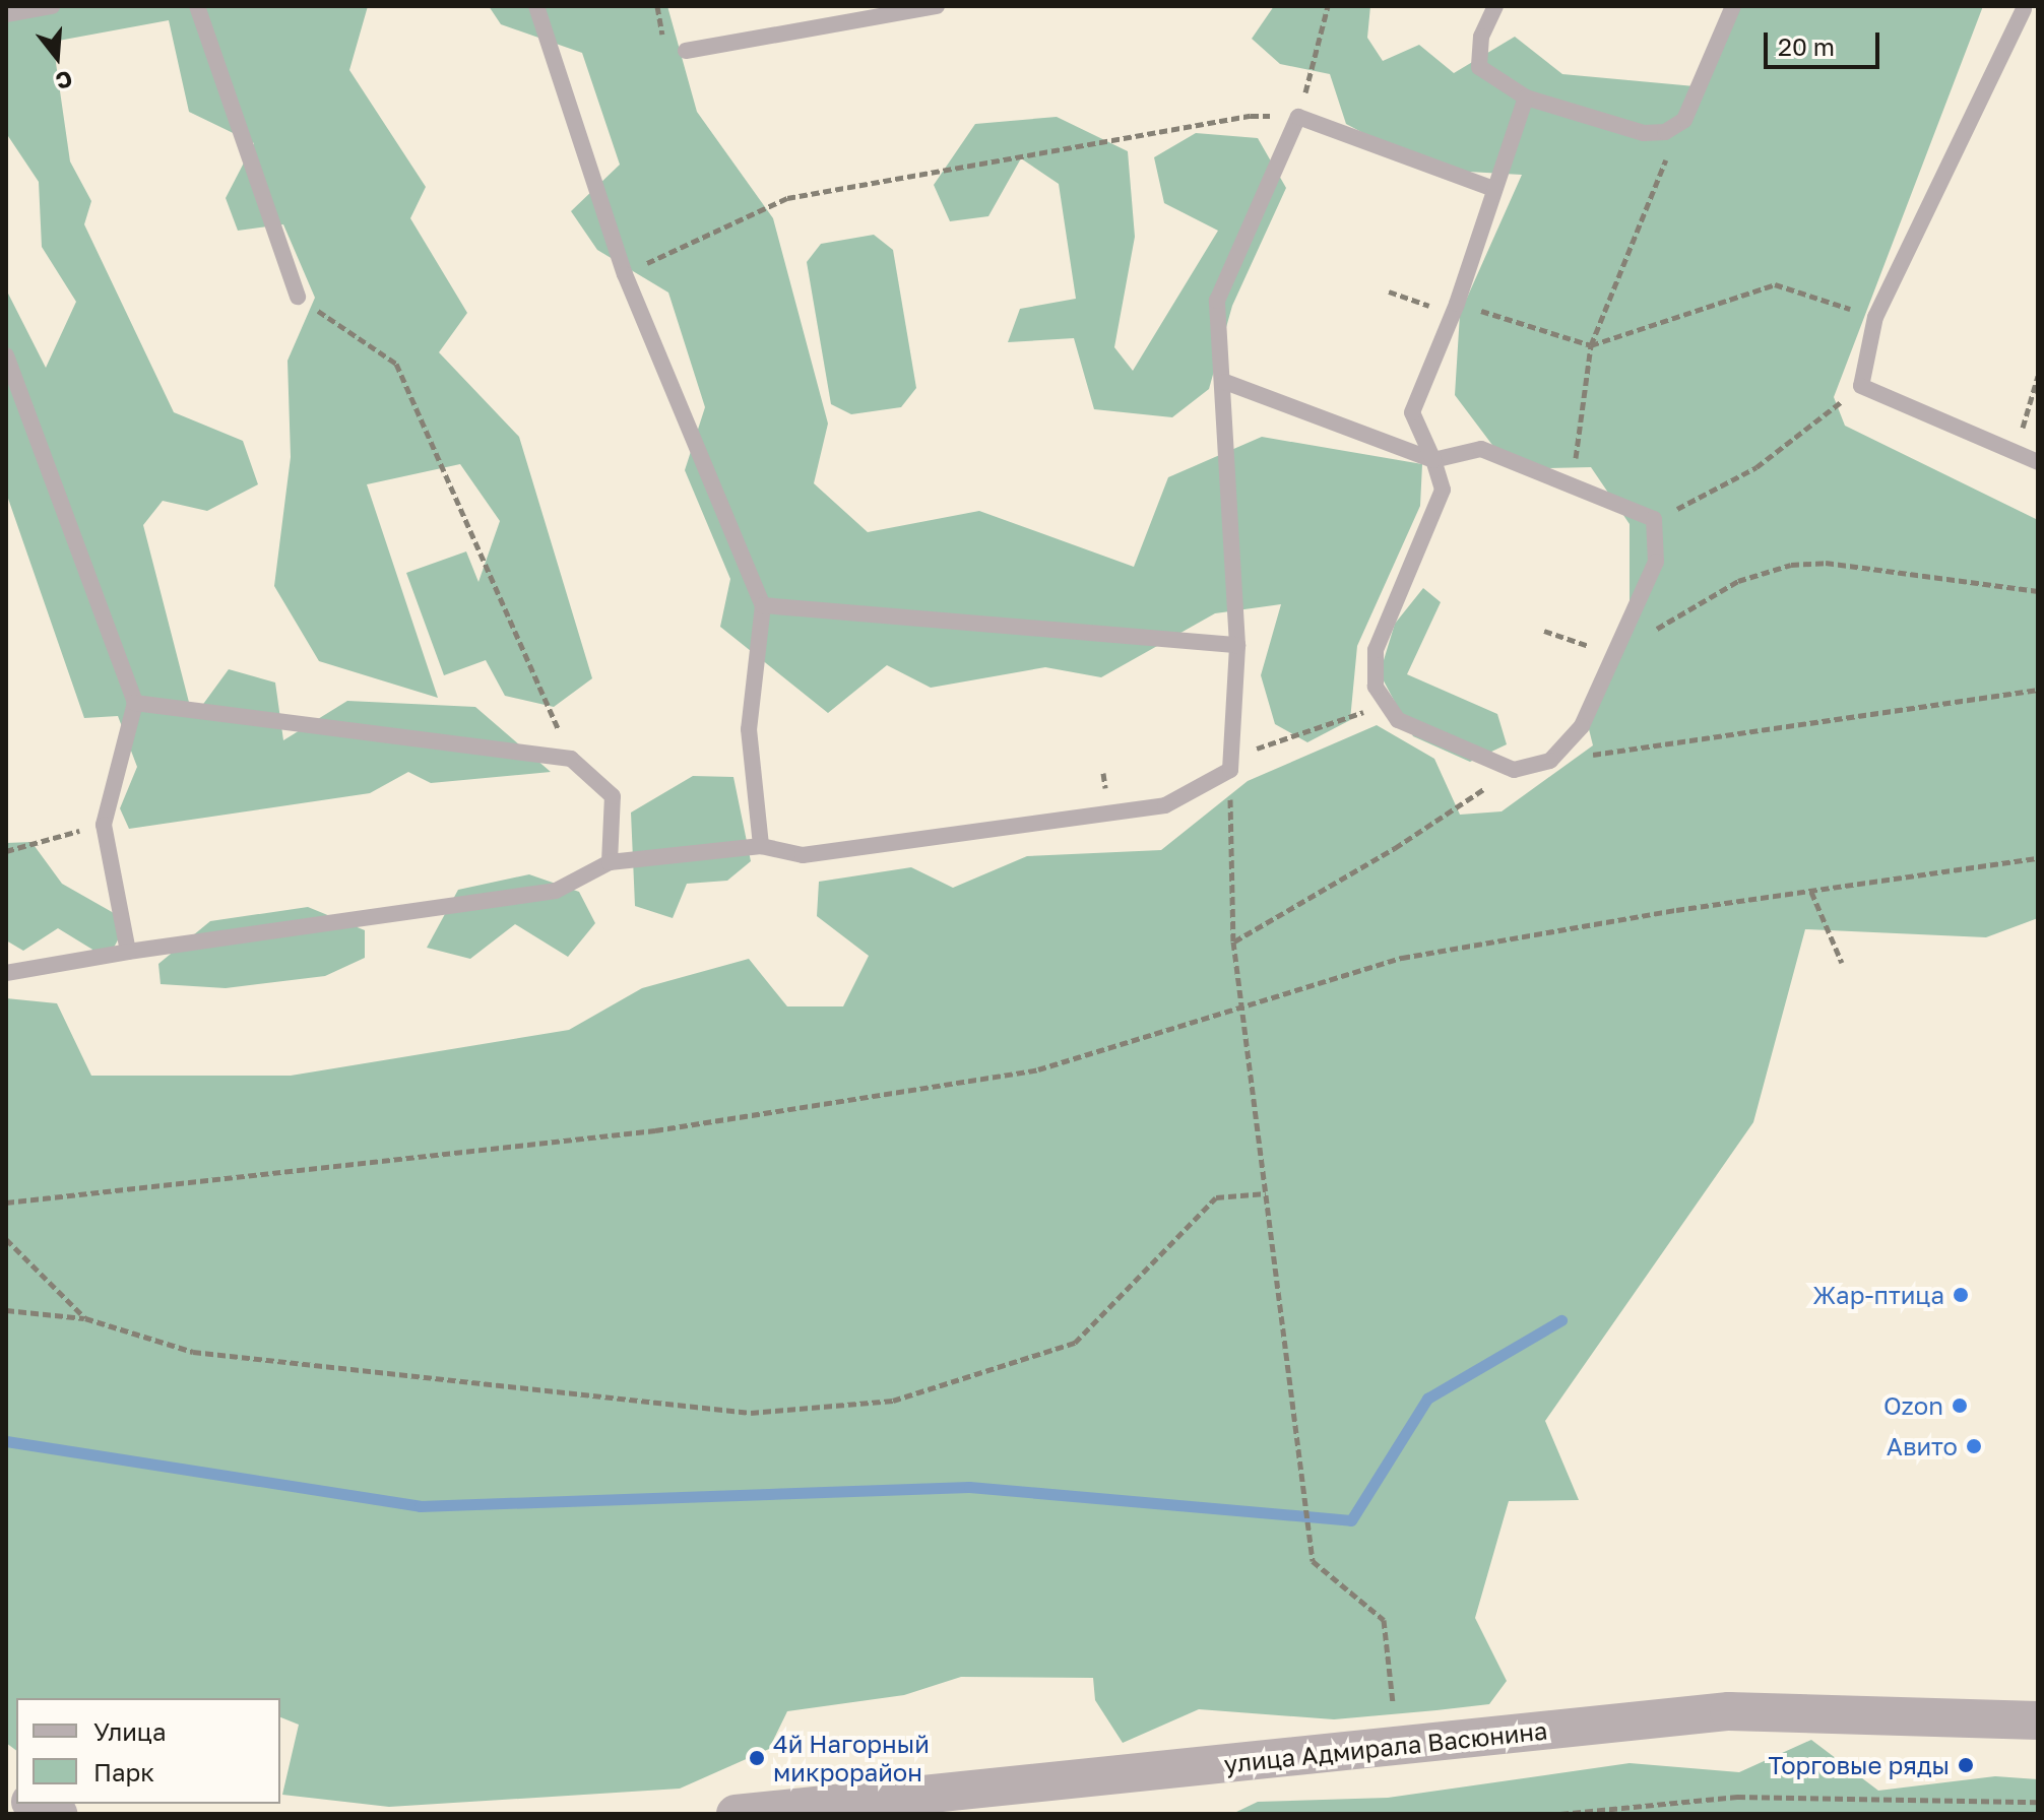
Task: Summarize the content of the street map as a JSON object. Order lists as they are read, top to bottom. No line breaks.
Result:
{"streets":{"street":["улица Адмирала Васюнина"]},"places":["Жар-птица","Ozon","Авито","4й Нагорный микрорайон","Торговые ряды"],"legend":["Улица","Парк"],"scale_bar":"20 m","north":"bottom"}
